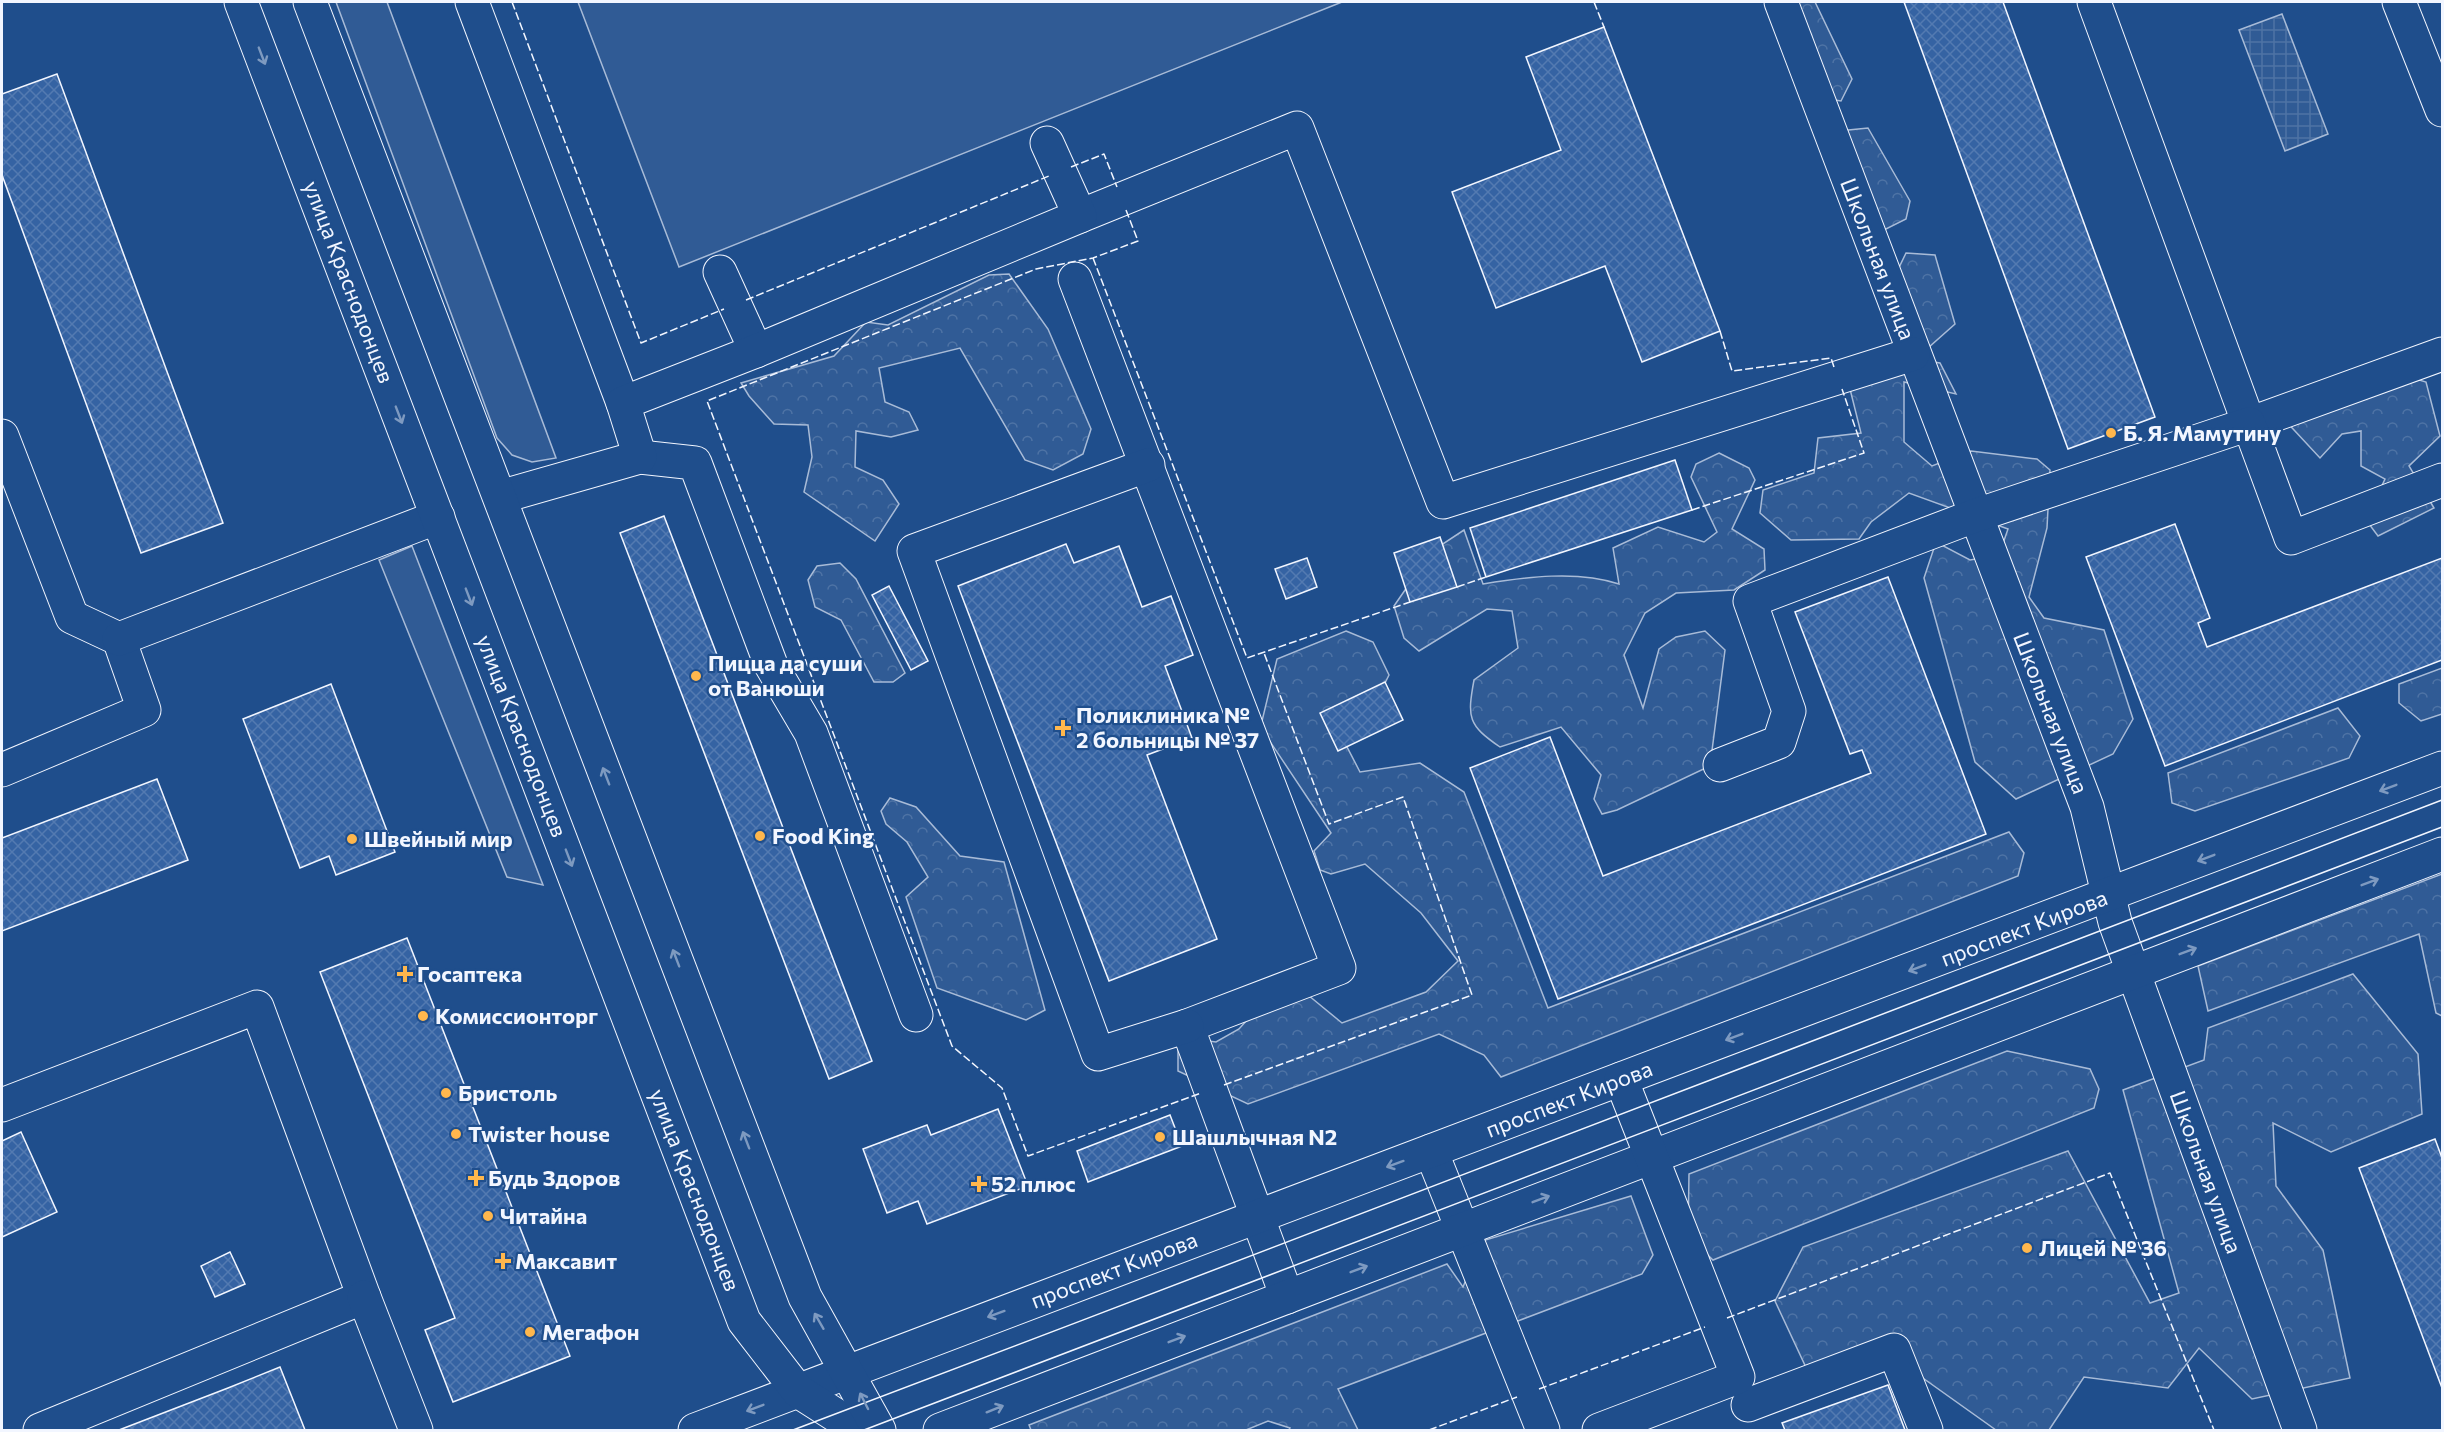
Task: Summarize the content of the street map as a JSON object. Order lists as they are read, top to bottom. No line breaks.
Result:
{"streets":{"street":["Школьная улица","улица Краснодонцев","проспект Кирова"]},"crossings":[["Школьная улица","проспект Кирова"],["улица Краснодонцев","проспект Кирова"]],"places":{"other":["Б. Я. Мамутину","Пицца да суши от Ванюши","Food King","Швейный мир","Комиссионторг","Бристоль","Twister house","Шашлычная N2","Читайна","Лицей № 36","Мегафон"],"health":["Поликлиника № 2 больницы № 37","Госаптека","Будь Здоров","52 плюс","Максавит"]}}
